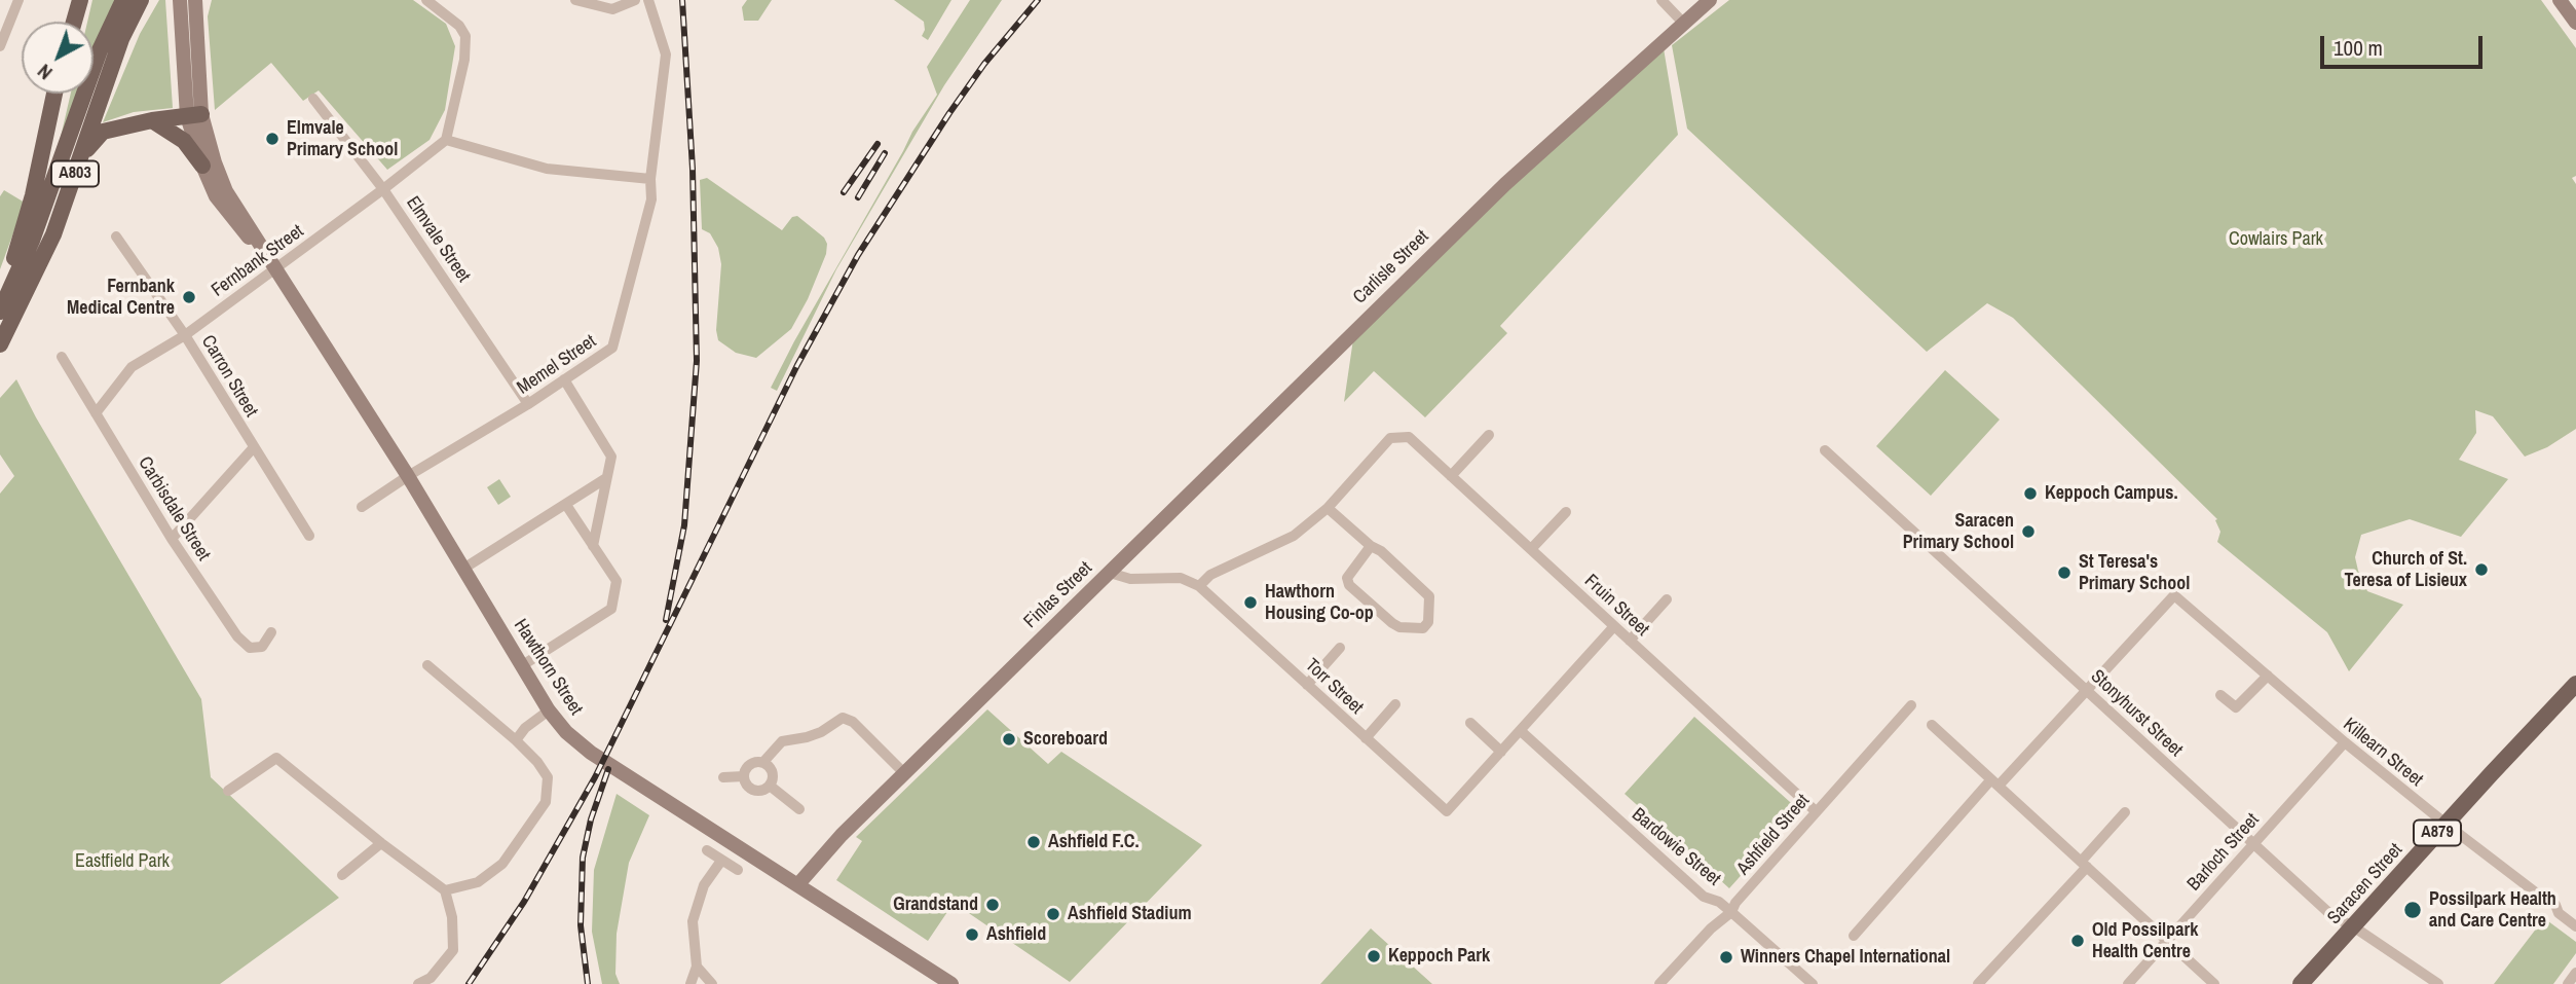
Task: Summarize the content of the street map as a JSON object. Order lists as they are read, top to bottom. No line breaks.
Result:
{"streets":{"main road":["A803","Carlisle Street","Finlas Street","Hawthorn Street","A879","Saracen Street"],"street":["Elmvale Street","Fernbank Street","Memel Street","Carron Street","Carbisdale Street","Fruin Street","Torr Street","Stonyhurst Street","Killearn Street","Ashfield Street","Bardowie Street","Barloch Street"]},"crossings":[["A803","Hawthorn Street"],["Elmvale Street","Fernbank Street"],["Elmvale Street","Memel Street"],["Fernbank Street","Carron Street"],["Fernbank Street","Carbisdale Street"],["Fernbank Street","Hawthorn Street"],["Carlisle Street","Finlas Street"],["Memel Street","Hawthorn Street"],["Finlas Street","Hawthorn Street"],["Finlas Street","Torr Street"],["Fruin Street","Ashfield Street"],["Stonyhurst Street","Killearn Street"],["Stonyhurst Street","Barloch Street"],["Stonyhurst Street","Saracen Street"],["Killearn Street","Barloch Street"],["Killearn Street","Saracen Street"],["Ashfield Street","Bardowie Street"]],"parks":["Cowlairs Park","Eastfield Park"],"places":["Elmvale Primary School","Fernbank Medical Centre","Keppoch Campus.","Saracen Primary School","Church of St. Teresa of Lisieux","St Teresa's Primary School","Hawthorn Housing Co-op","Scoreboard","Ashfield F.C.","Grandstand","Possilpark Health and Care Centre","Ashfield Stadium","Ashfield","Old Possilpark Health Centre","Keppoch Park","Winners Chapel International"],"scale_bar":"100 m","north":"bottom left"}
